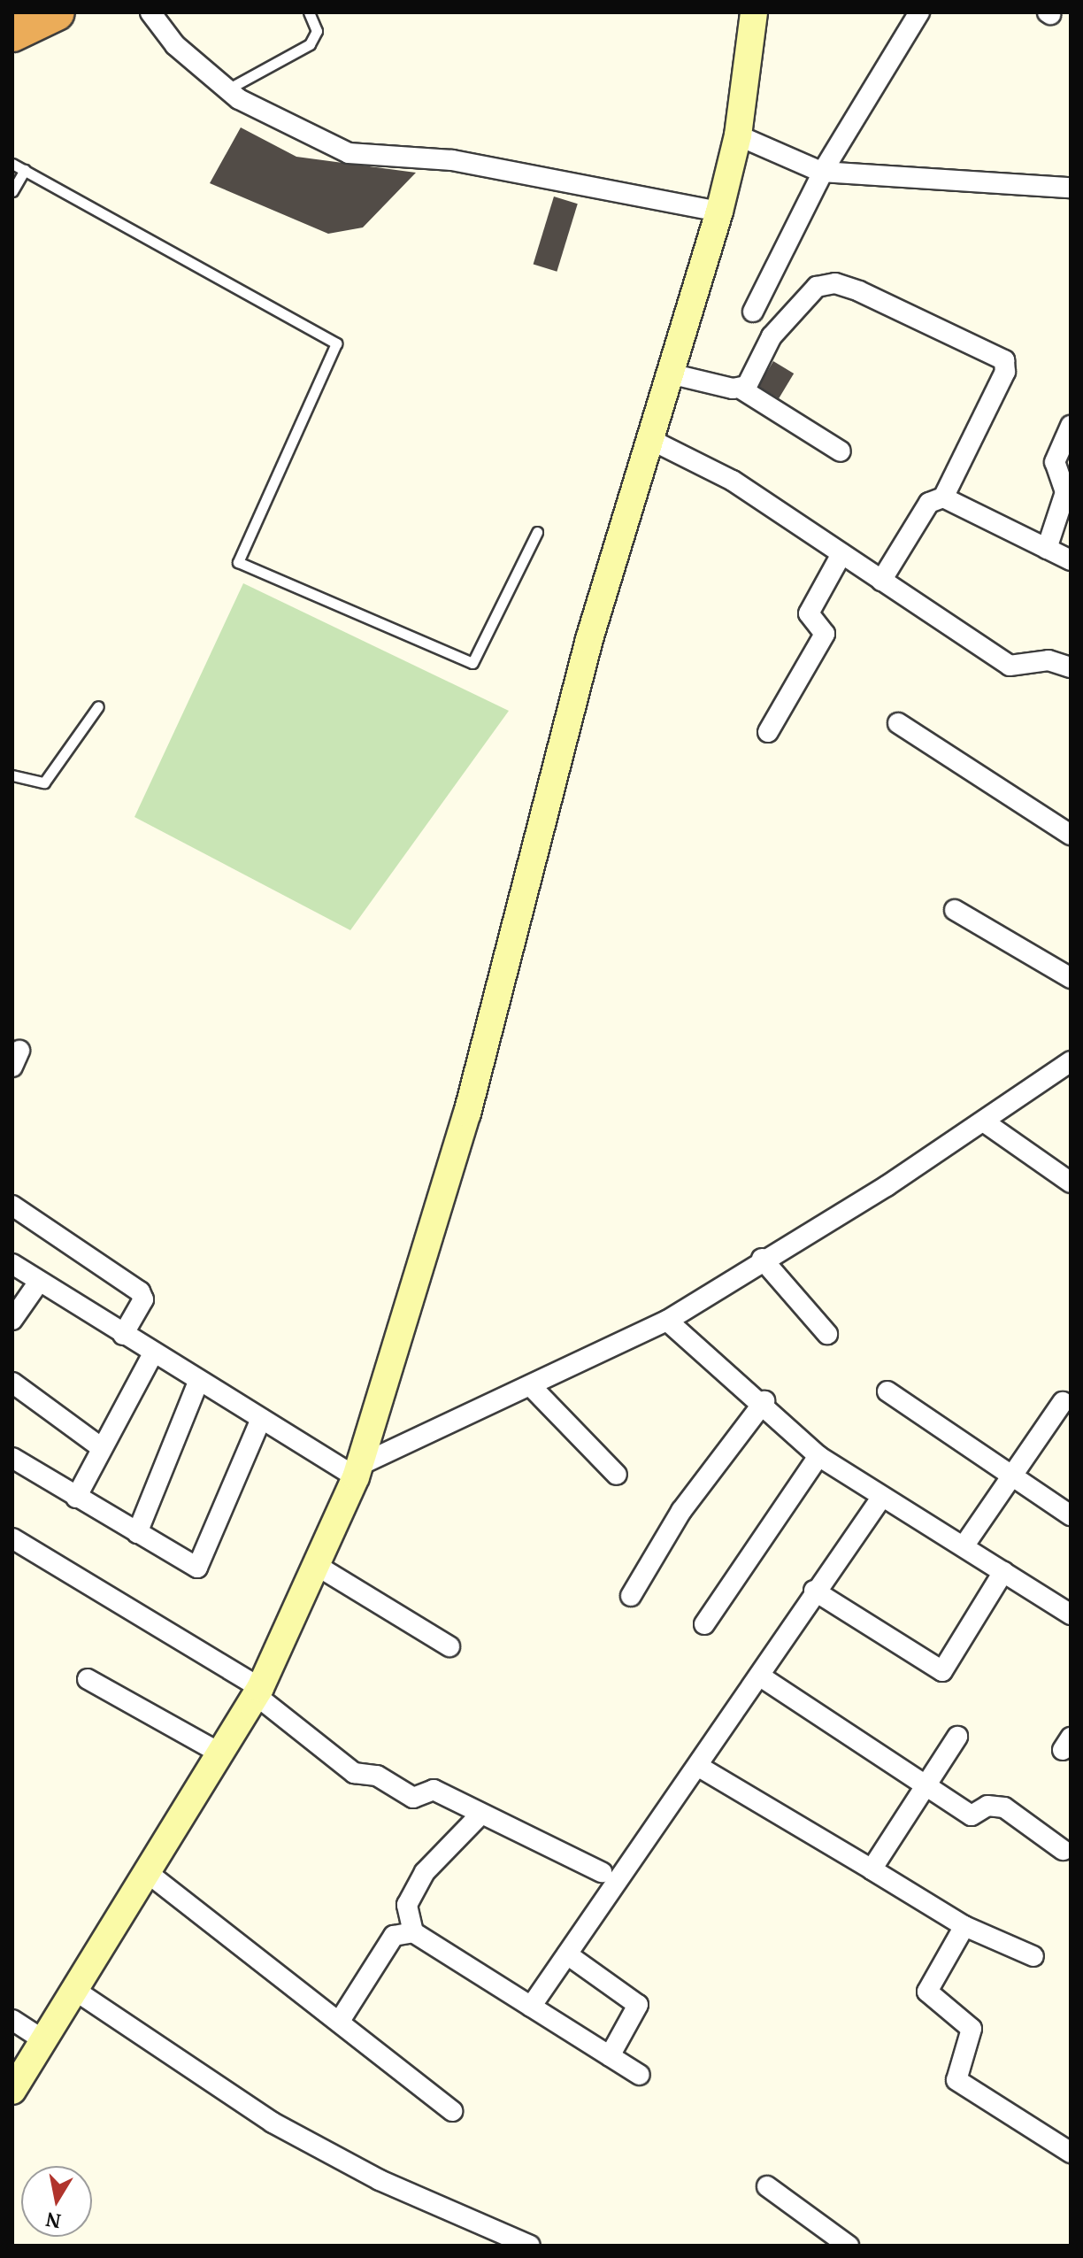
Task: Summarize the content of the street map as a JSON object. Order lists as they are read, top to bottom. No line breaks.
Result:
{"north":"bottom"}
